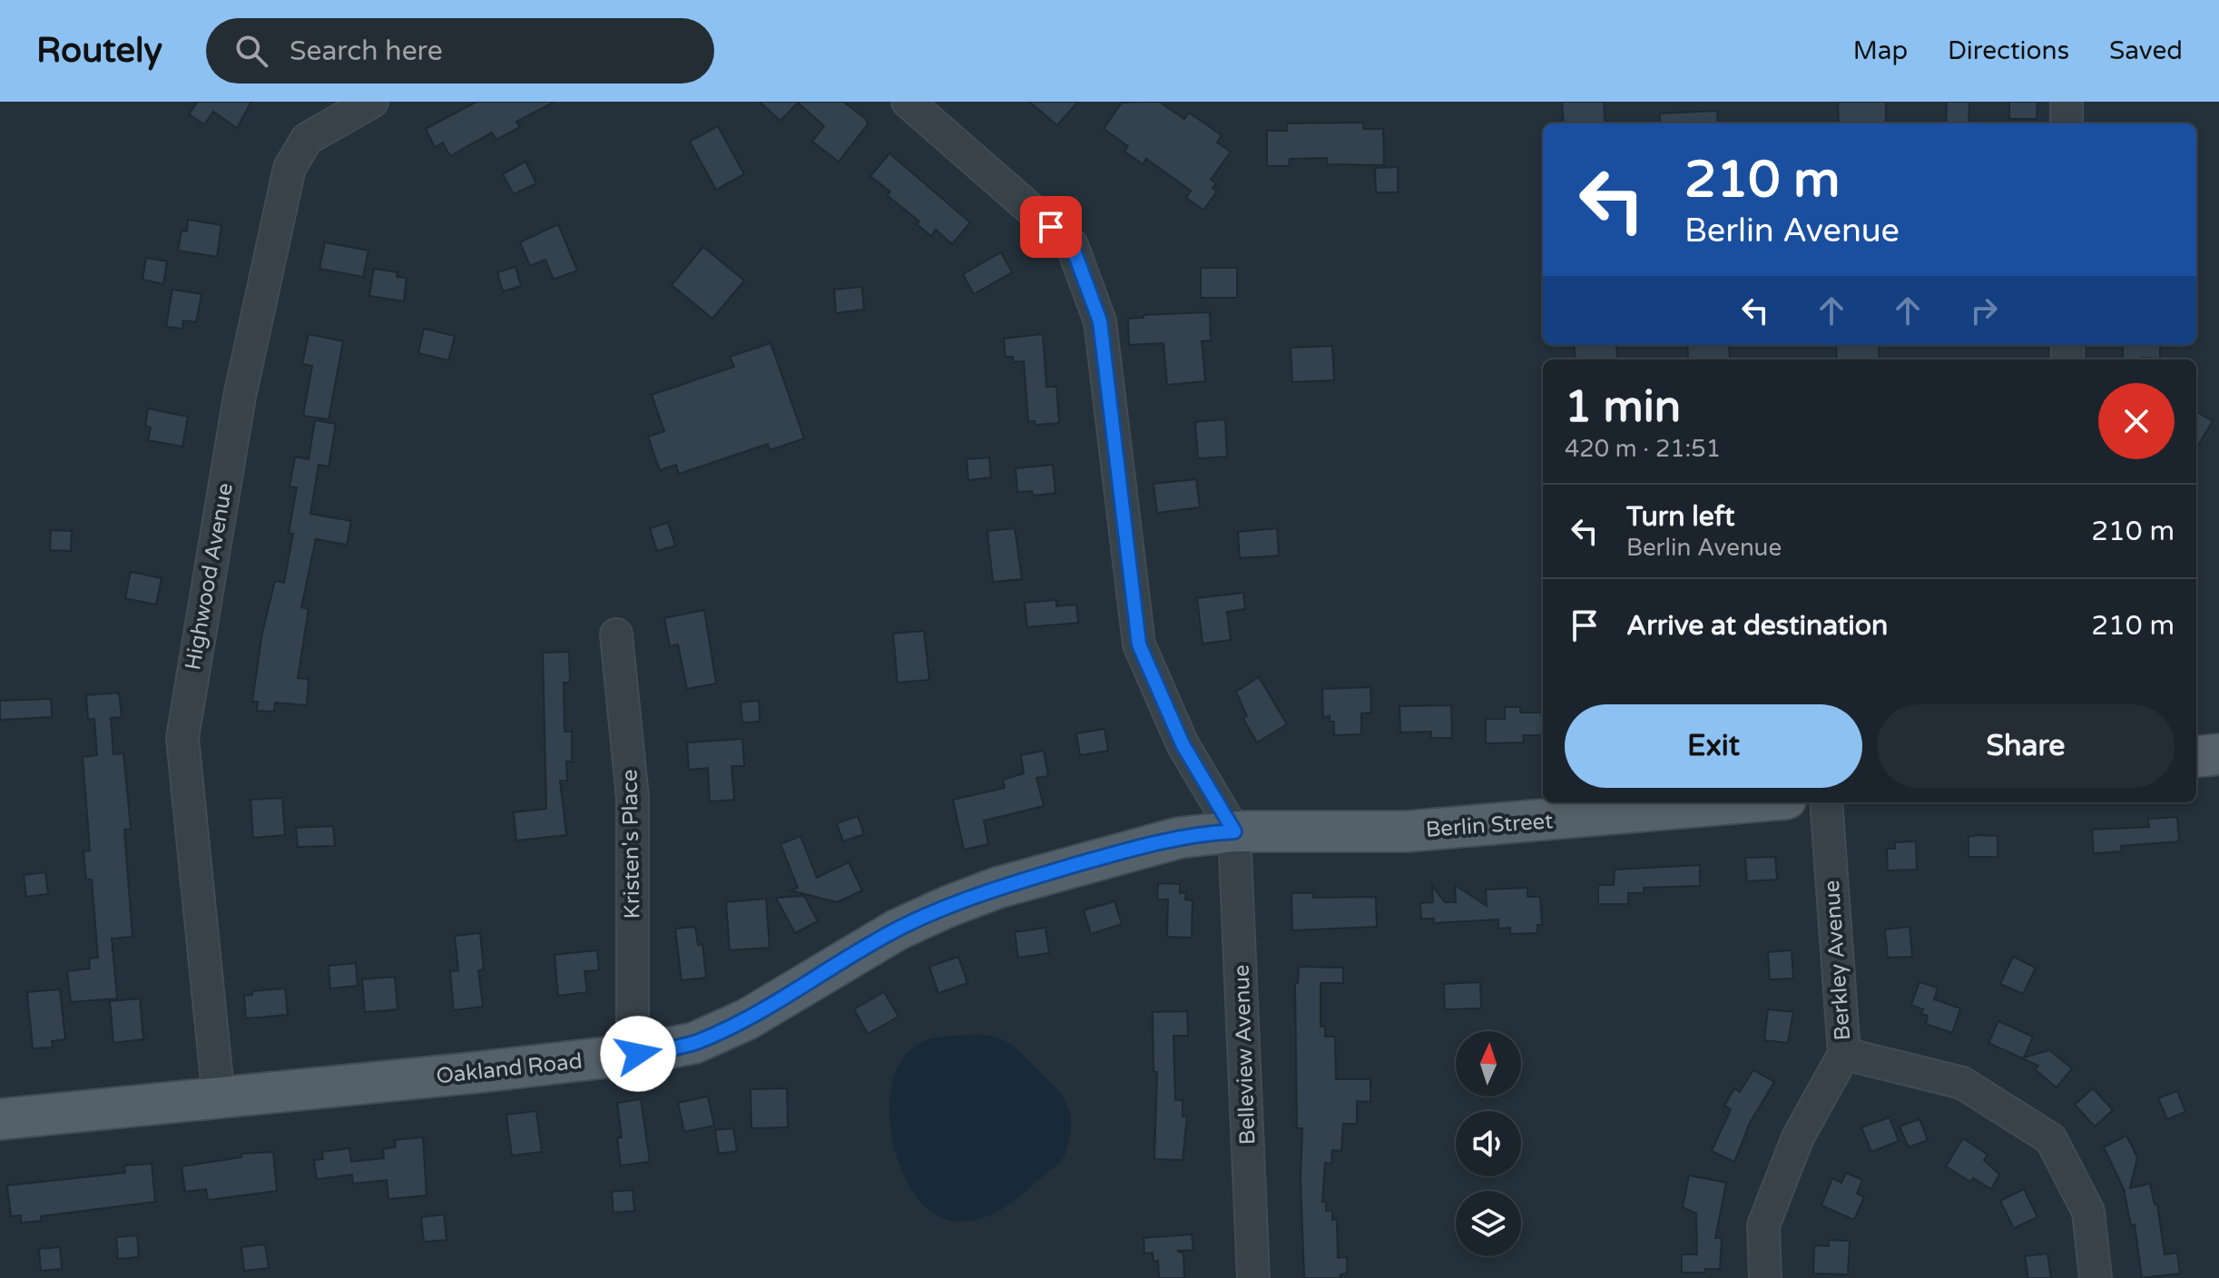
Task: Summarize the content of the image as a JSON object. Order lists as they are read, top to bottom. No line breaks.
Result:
{"streets":{"main road":["Berlin Street","Oakland Road"],"street":["Highwood Avenue","Kristen's Place","Berkley Avenue","Belleview Avenue"]},"crossings":[["Highwood Avenue","Oakland Road"],["Berlin Street","Belleview Avenue"],["Berlin Street","Oakland Road"],["Kristen's Place","Oakland Road"],["Belleview Avenue","Oakland Road"]],"north":"top","page":{"header":"Routely","search":"Search here","nav":["Map","Directions","Saved"],"turn":["210 m","Berlin Avenue"],"heading":["1 min","420 m · 21:51"],"list":[{"name":"Turn left","note":"Berlin Avenue","value":"210 m"},{"name":"Arrive at destination","value":"210 m"}],"buttons":["Exit","Share"]}}
